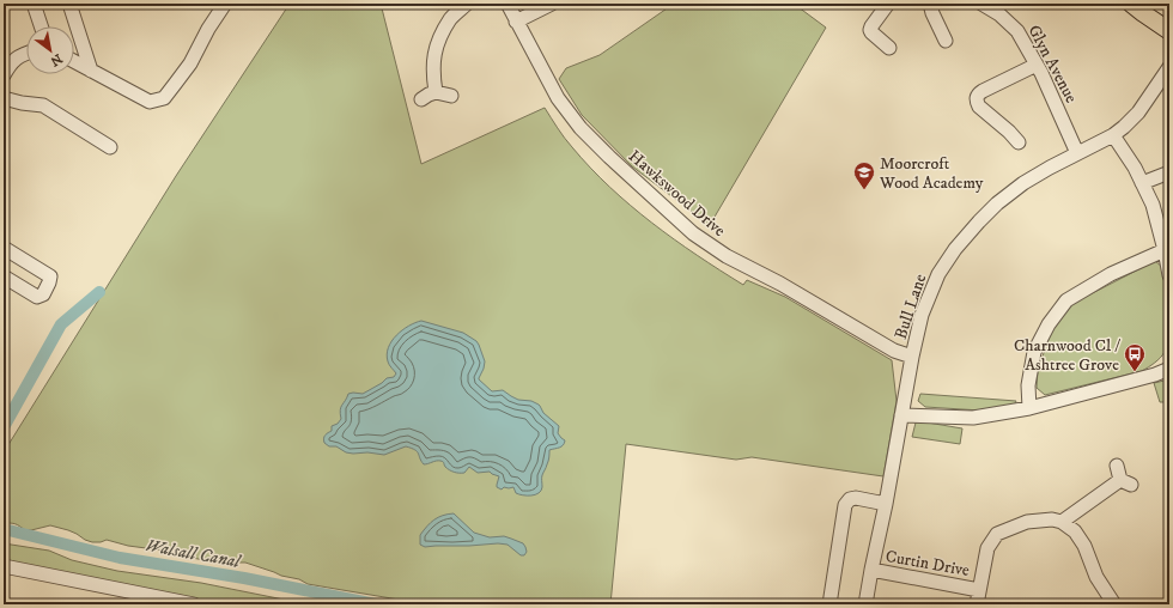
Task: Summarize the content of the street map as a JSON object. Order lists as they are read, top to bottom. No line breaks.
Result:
{"streets":{"street":["Glyn Avenue","Hawkswood Drive","Bull Lane","Curtin Drive"]},"crossings":[["Glyn Avenue","Bull Lane"],["Hawkswood Drive","Bull Lane"],["Bull Lane","Curtin Drive"]],"water":["Walsall Canal"],"places":{"school or university":["Moorcroft Wood Academy"],"bus stop":["Charnwood Cl / Ashtree Grove"]},"north":"bottom right"}
